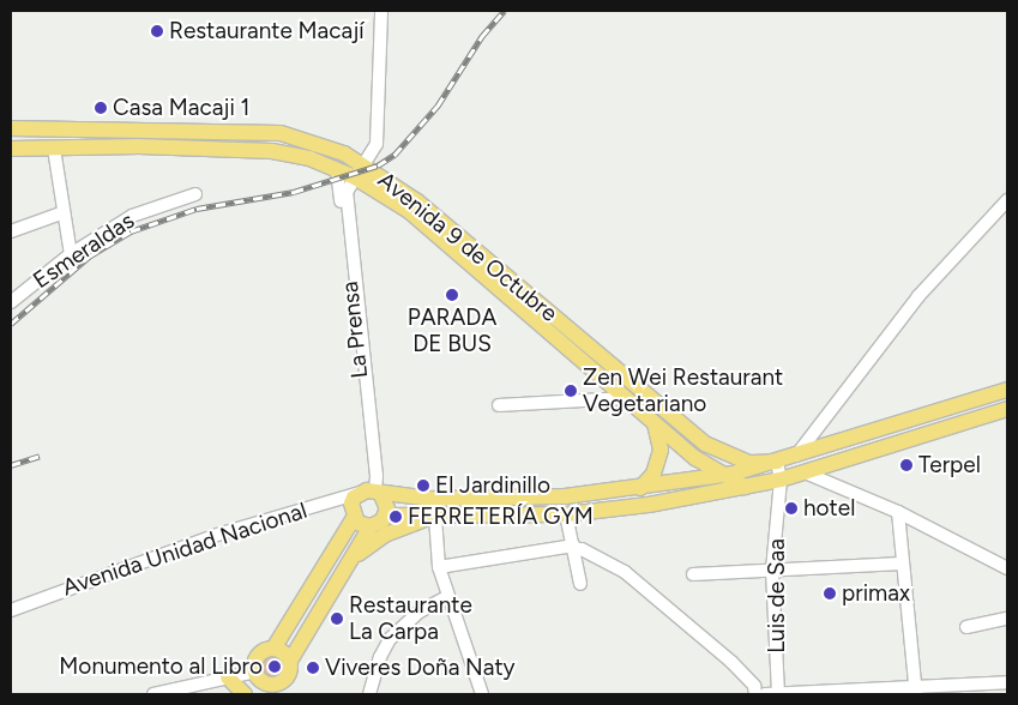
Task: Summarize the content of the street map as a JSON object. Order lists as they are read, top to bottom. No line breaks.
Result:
{"streets":{"main road":["Avenida 9 de Octubre"],"street":["Esmeraldas","La Prensa","Avenida Unidad Nacional","Luis de Saa"]},"crossings":[["Avenida 9 de Octubre","La Prensa"],["Avenida 9 de Octubre","Luis de Saa"],["La Prensa","Avenida Unidad Nacional"]],"places":["Restaurante Macají","Casa Macaji 1","PARADA DE BUS","Zen Wei Restaurant Vegetariano","Terpel","El Jardinillo","hotel","FERRETERÍA GYM","primax","Restaurante La Carpa","Monumento al Libro","Viveres Doña Naty"]}
